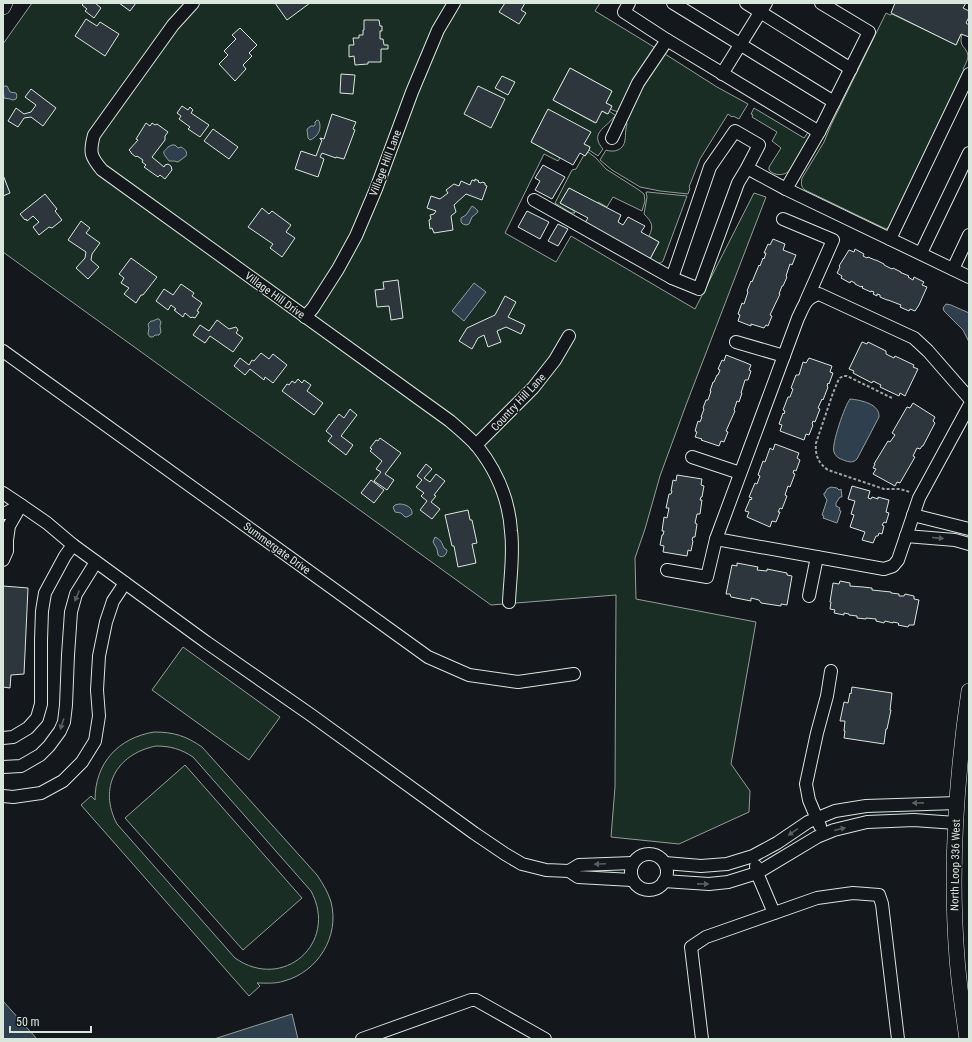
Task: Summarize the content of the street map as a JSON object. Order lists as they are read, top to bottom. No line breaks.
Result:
{"streets":{"main road":["North Loop 336 West"],"street":["Village Hill Lane","Village Hill Drive","Country Hill Lane","Summergate Drive"]},"crossings":[["Village Hill Lane","Village Hill Drive"],["Village Hill Drive","Country Hill Lane"]],"scale_bar":"50 m"}
